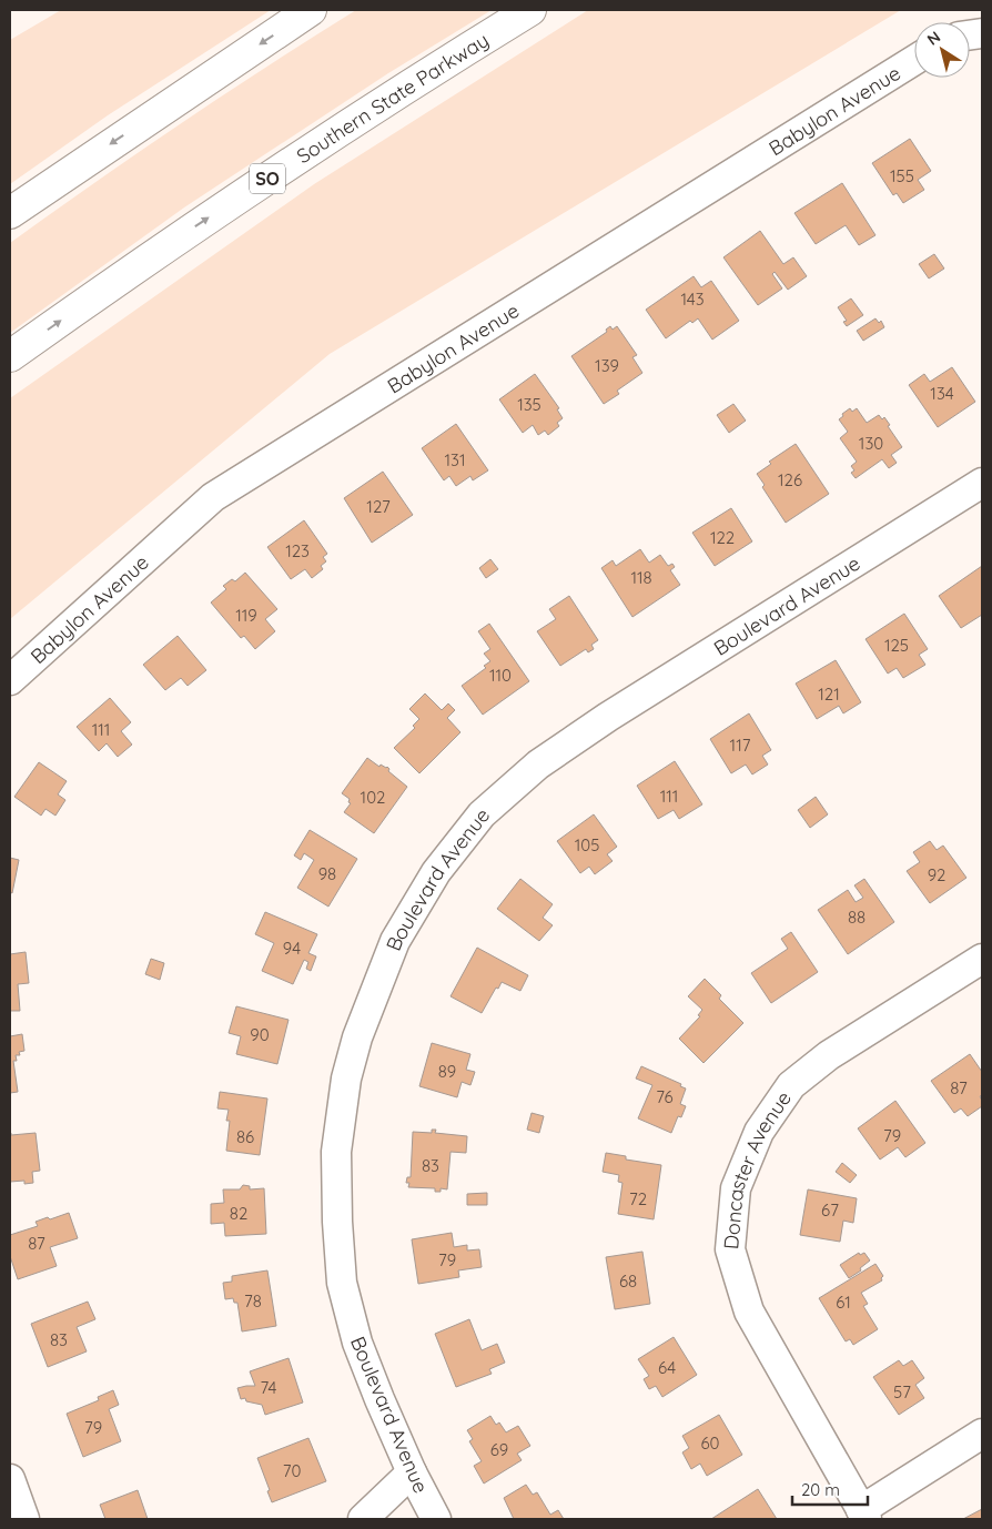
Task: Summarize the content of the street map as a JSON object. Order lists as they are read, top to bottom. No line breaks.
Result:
{"streets":{"highway":["Southern State Parkway","SO"],"street":["Babylon Avenue","Boulevard Avenue","Doncaster Avenue"]},"house_numbers":["155","143","139","134","135","130","131","126","127","122","123","118","119","125","110","121","111","117","111","102","105","98","92","88","94","90","89","87","76","79","86","83","72","67","82","87","79","68","78","61","83","64","74","57","79","60","69","70"],"scale_bar":"20 m","north":"top left"}
